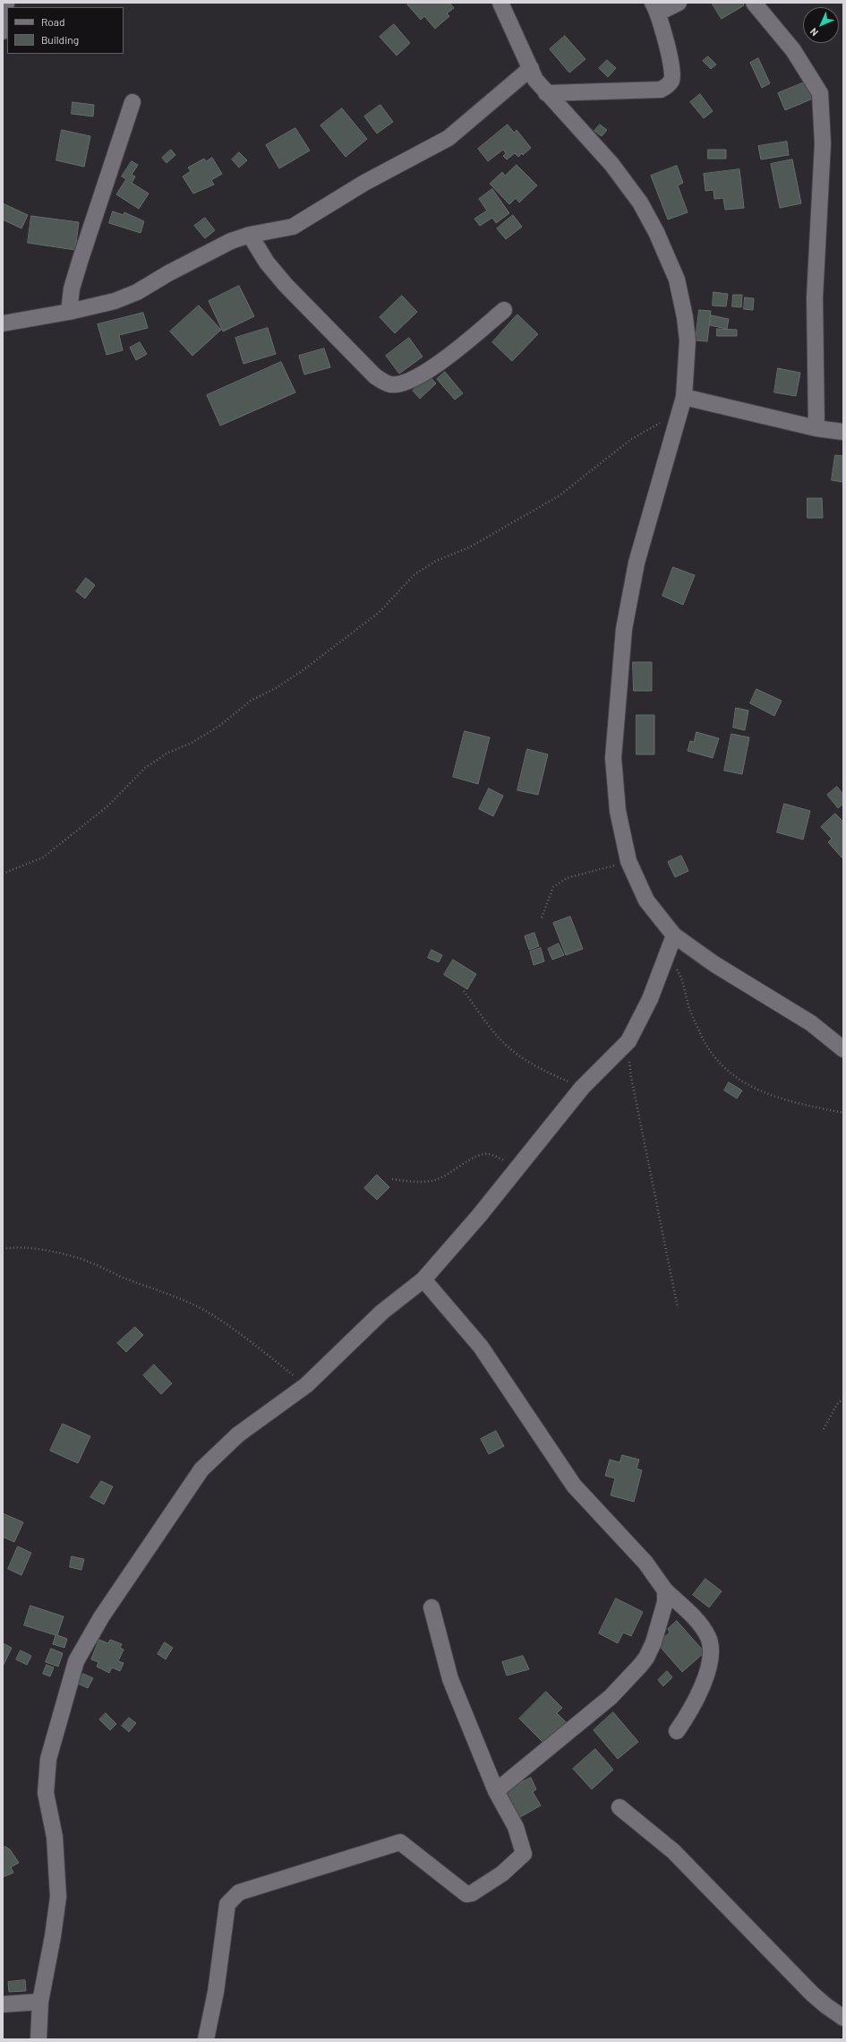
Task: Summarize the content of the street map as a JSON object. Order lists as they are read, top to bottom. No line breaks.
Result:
{"legend":["Road","Building"],"north":"bottom left"}
